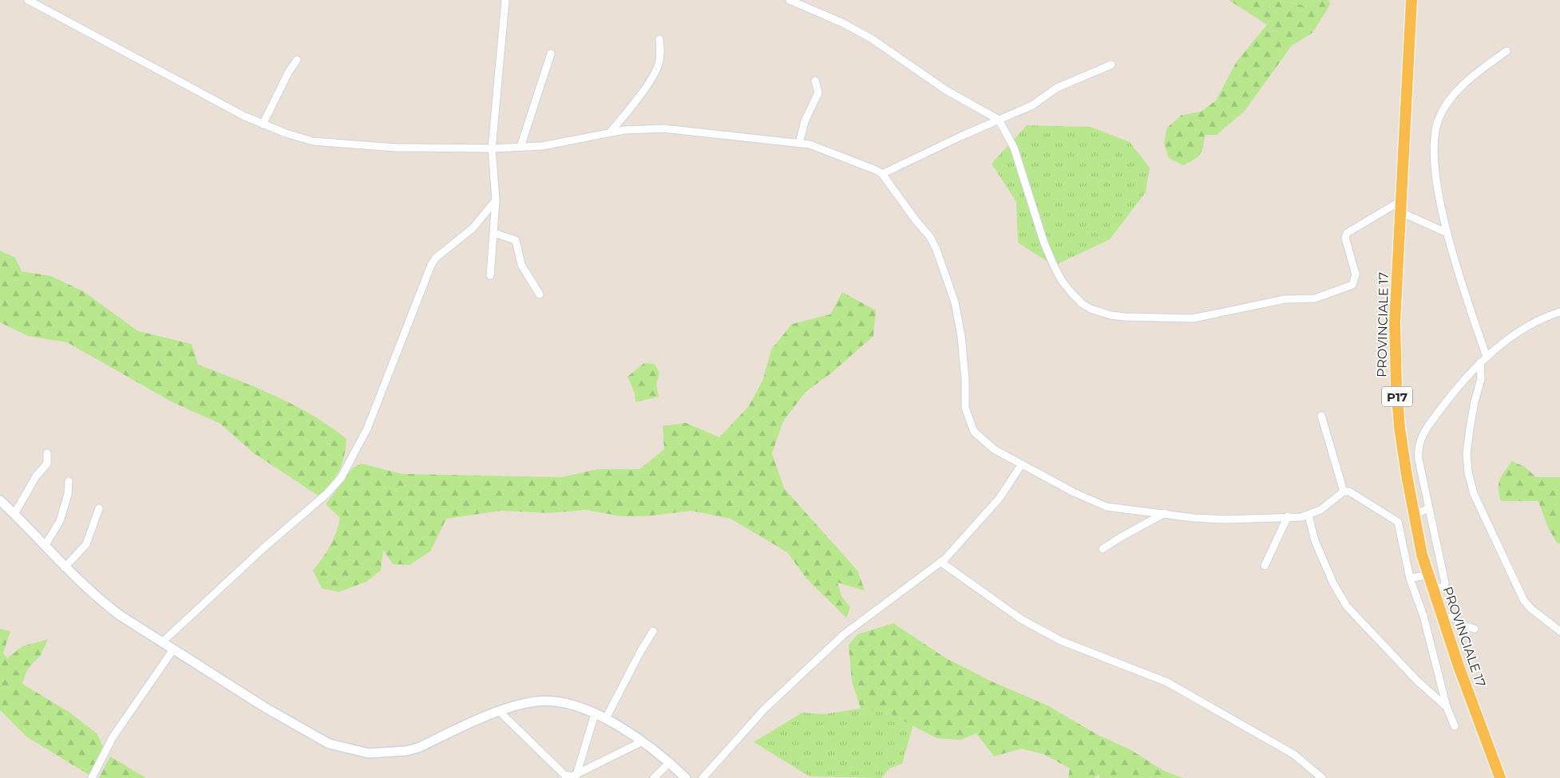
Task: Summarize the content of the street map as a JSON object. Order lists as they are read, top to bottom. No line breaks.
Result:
{"streets":{"main road":["PROVINCIALE 17","P17"]}}
